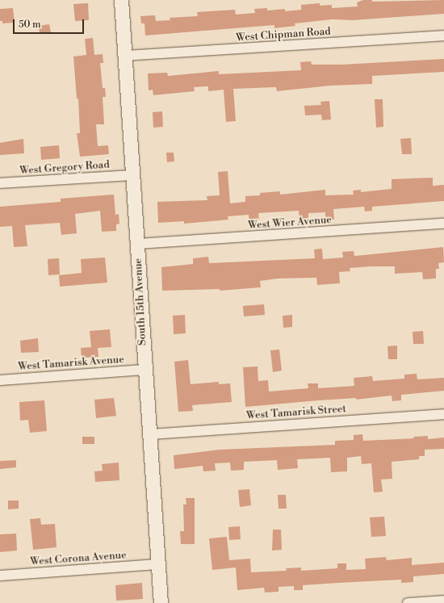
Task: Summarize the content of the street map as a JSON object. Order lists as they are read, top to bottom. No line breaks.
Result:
{"streets":{"street":["West Chipman Road","West Gregory Road","West Wier Avenue","South 15th Avenue","West Tamarisk Avenue","West Tamarisk Street","West Corona Avenue"]},"crossings":[["West Chipman Road","South 15th Avenue"],["West Gregory Road","South 15th Avenue"],["West Wier Avenue","South 15th Avenue"],["South 15th Avenue","West Tamarisk Avenue"],["South 15th Avenue","West Tamarisk Street"],["South 15th Avenue","West Corona Avenue"]],"scale_bar":"50 m"}
